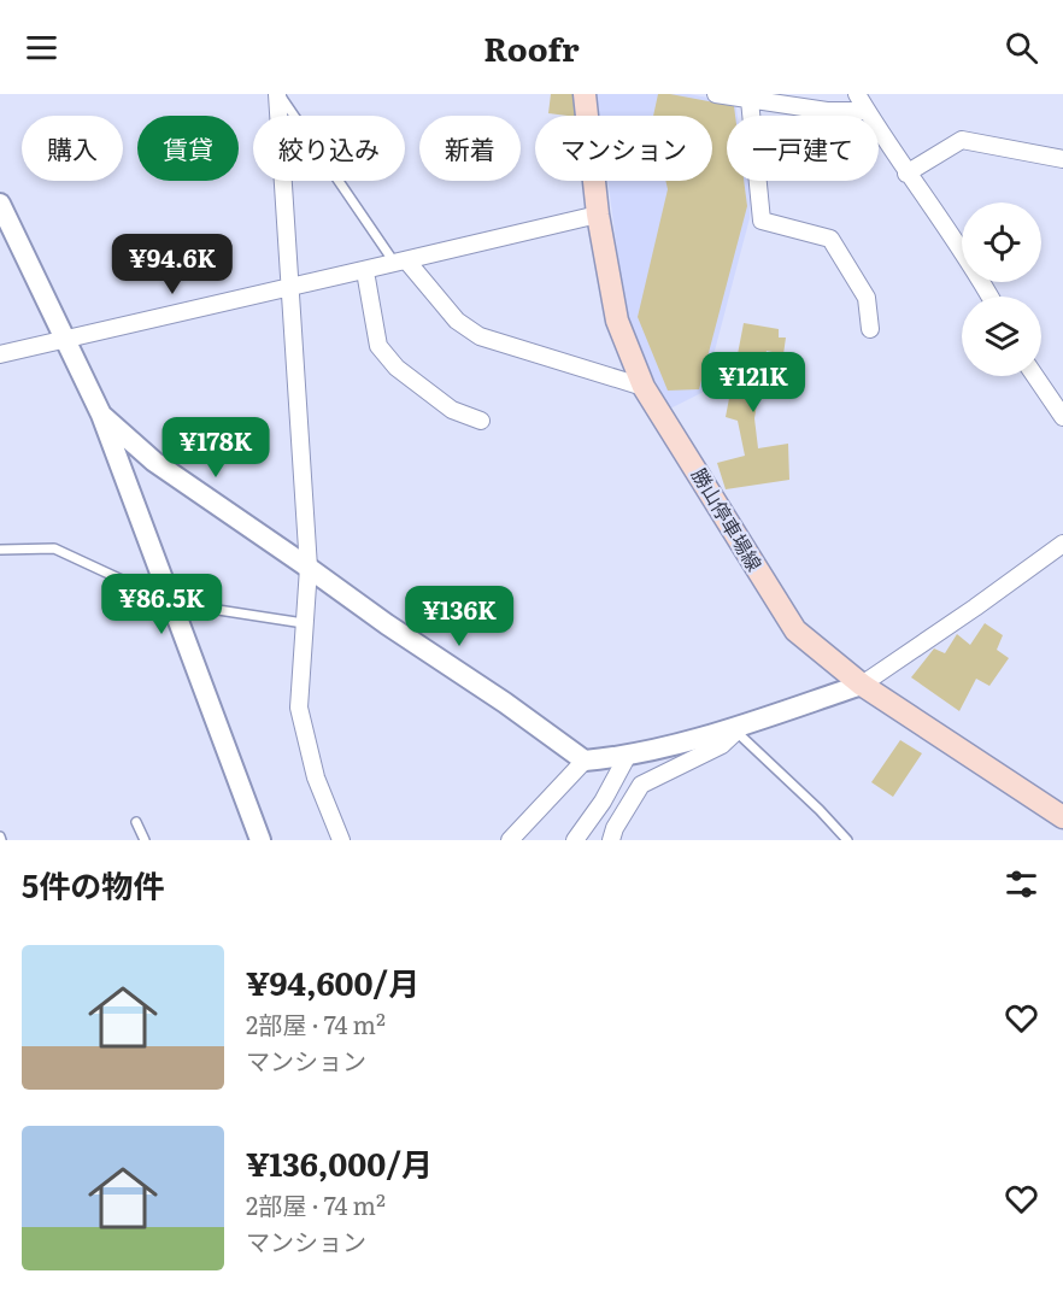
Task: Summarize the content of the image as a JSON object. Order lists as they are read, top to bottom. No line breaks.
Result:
{"streets":{"main road":["勝山停車場線"]},"page":{"header":"Roofr","chip":["購入","賃貸","絞り込み","新着","マンション","一戸建て"],"price":["¥94.6K","¥121K","¥178K","¥86.5K","¥136K"],"heading":"5件の物件","list":[{"name":"¥94,600/月","note":"2部屋 · 74 m² · マンション"},{"name":"¥136,000/月","note":"2部屋 · 74 m² · マンション"}]}}
